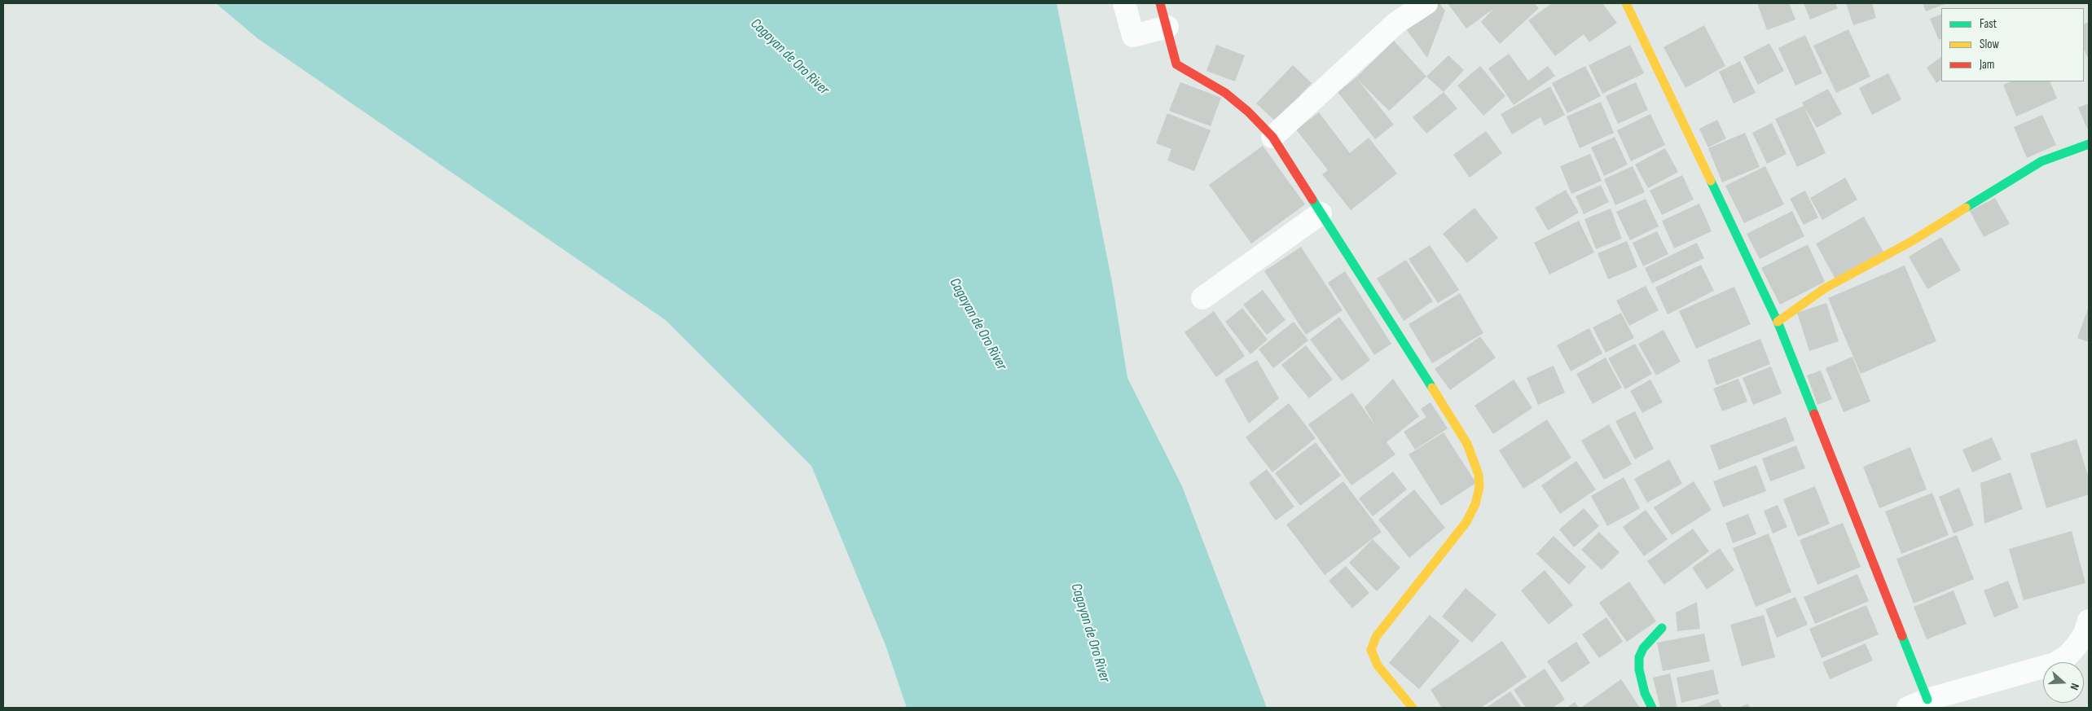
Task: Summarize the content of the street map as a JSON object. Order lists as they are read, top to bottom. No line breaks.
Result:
{"water":["Cagayan de Oro River"],"legend":["Fast","Slow","Jam"],"north":"right"}
